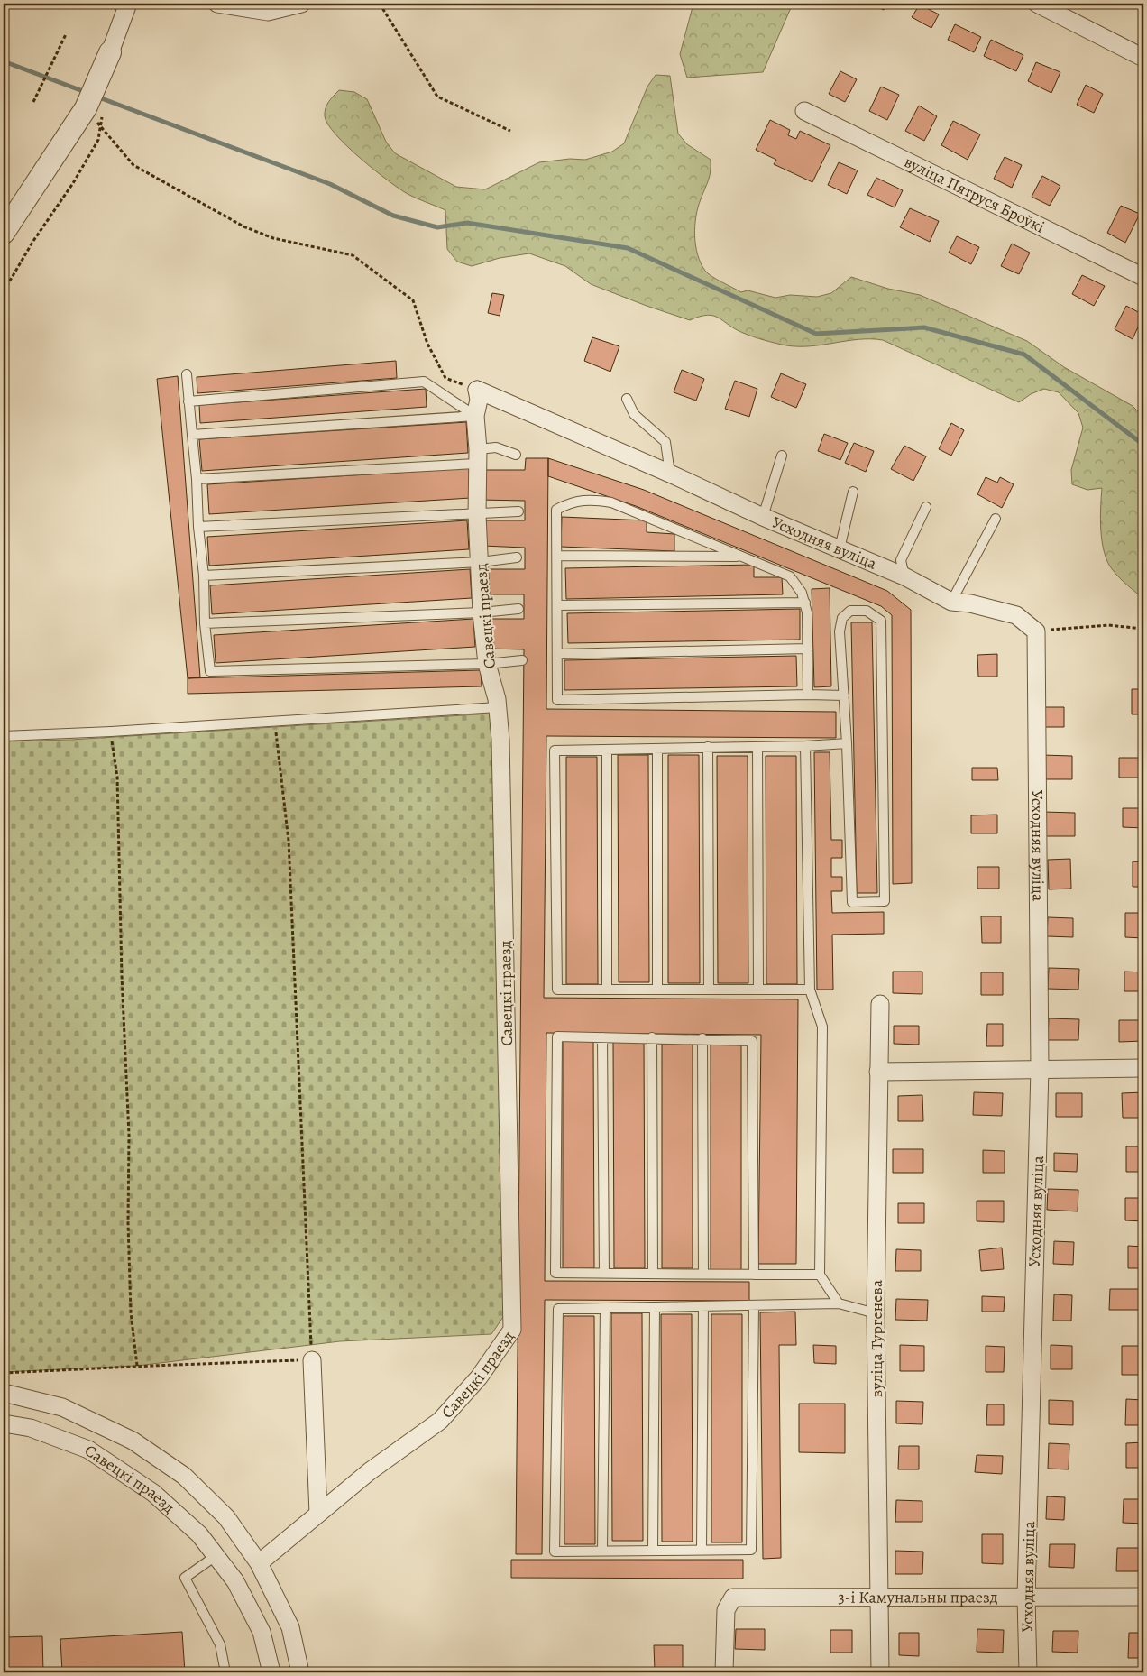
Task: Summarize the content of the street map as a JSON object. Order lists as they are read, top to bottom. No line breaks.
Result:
{"streets":{"street":["вуліца Пятруся Броўкі","Усходняя вуліца","Савецкі праезд","вуліца Тургенева","3-і Камунальны праезд"]},"crossings":[["Усходняя вуліца","Савецкі праезд"],["Усходняя вуліца","3-і Камунальны праезд"],["вуліца Тургенева","3-і Камунальны праезд"]]}
